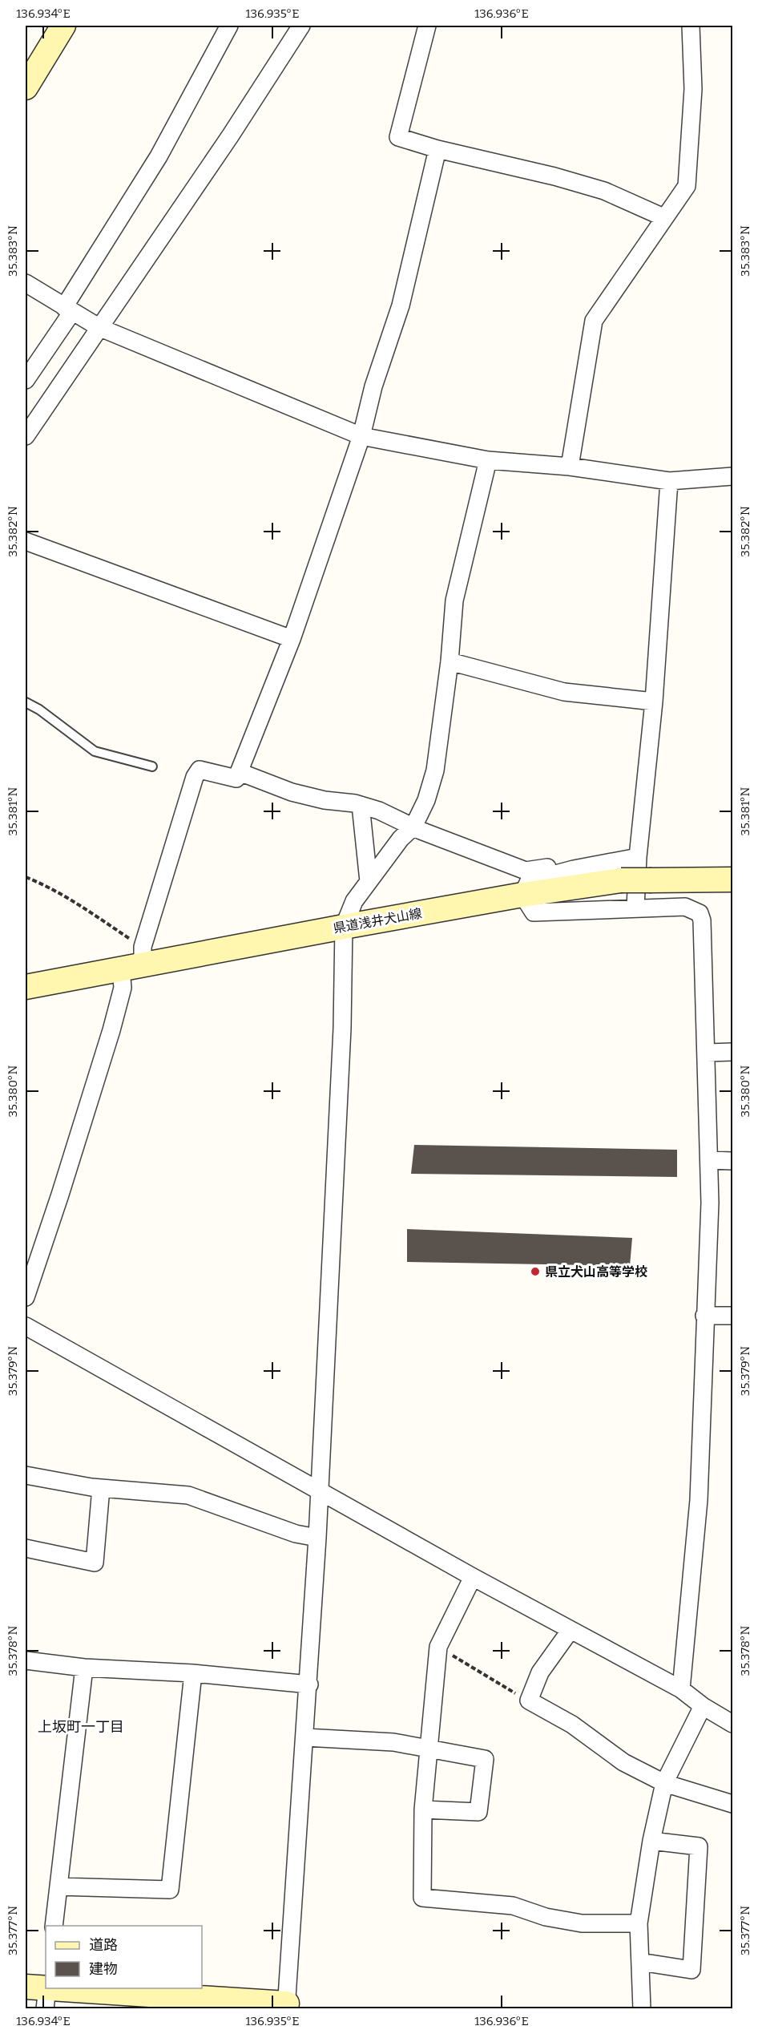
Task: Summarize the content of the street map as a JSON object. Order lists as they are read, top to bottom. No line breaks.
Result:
{"streets":{"main road":["県道浅井犬山線"]},"districts":["上坂町一丁目"],"places":["県立犬山高等学校"],"legend":["道路","建物"],"coordinates":["136.934°E","136.935°E","136.936°E","35.383°N","35.382°N","35.381°N","35.380°N","35.379°N","35.378°N","35.377°N"]}
